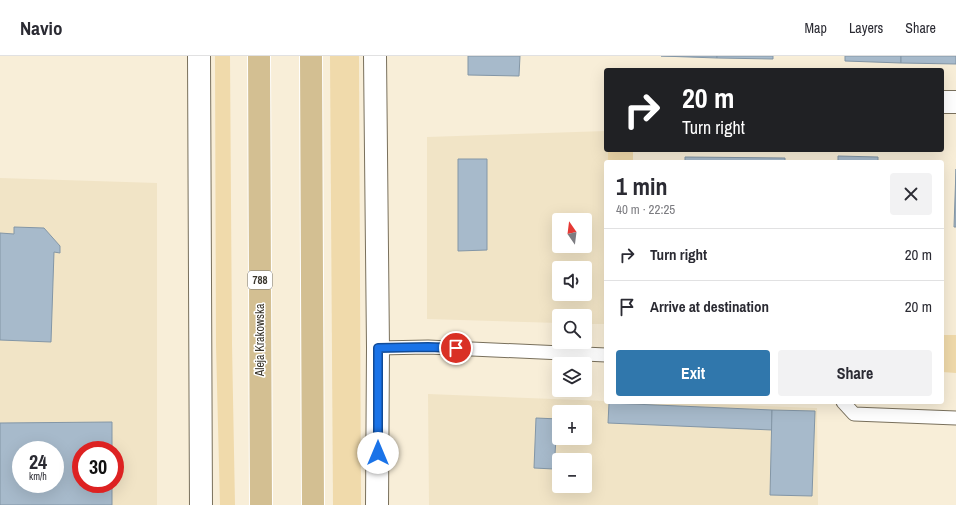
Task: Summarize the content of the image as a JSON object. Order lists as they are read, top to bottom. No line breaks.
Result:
{"streets":{"main road":["788","Aleja Krakowska"]},"north":"top","page":{"header":"Navio","nav":["Map","Layers","Share"],"turn":["20 m","Turn right"],"heading":["1 min","40 m · 22:25"],"map_buttons":["+","−"],"list":[{"name":"Turn right","value":"20 m"},{"name":"Arrive at destination","value":"20 m"}],"buttons":["Exit","Share"],"speed":"24 km/h","limit":"30"}}
